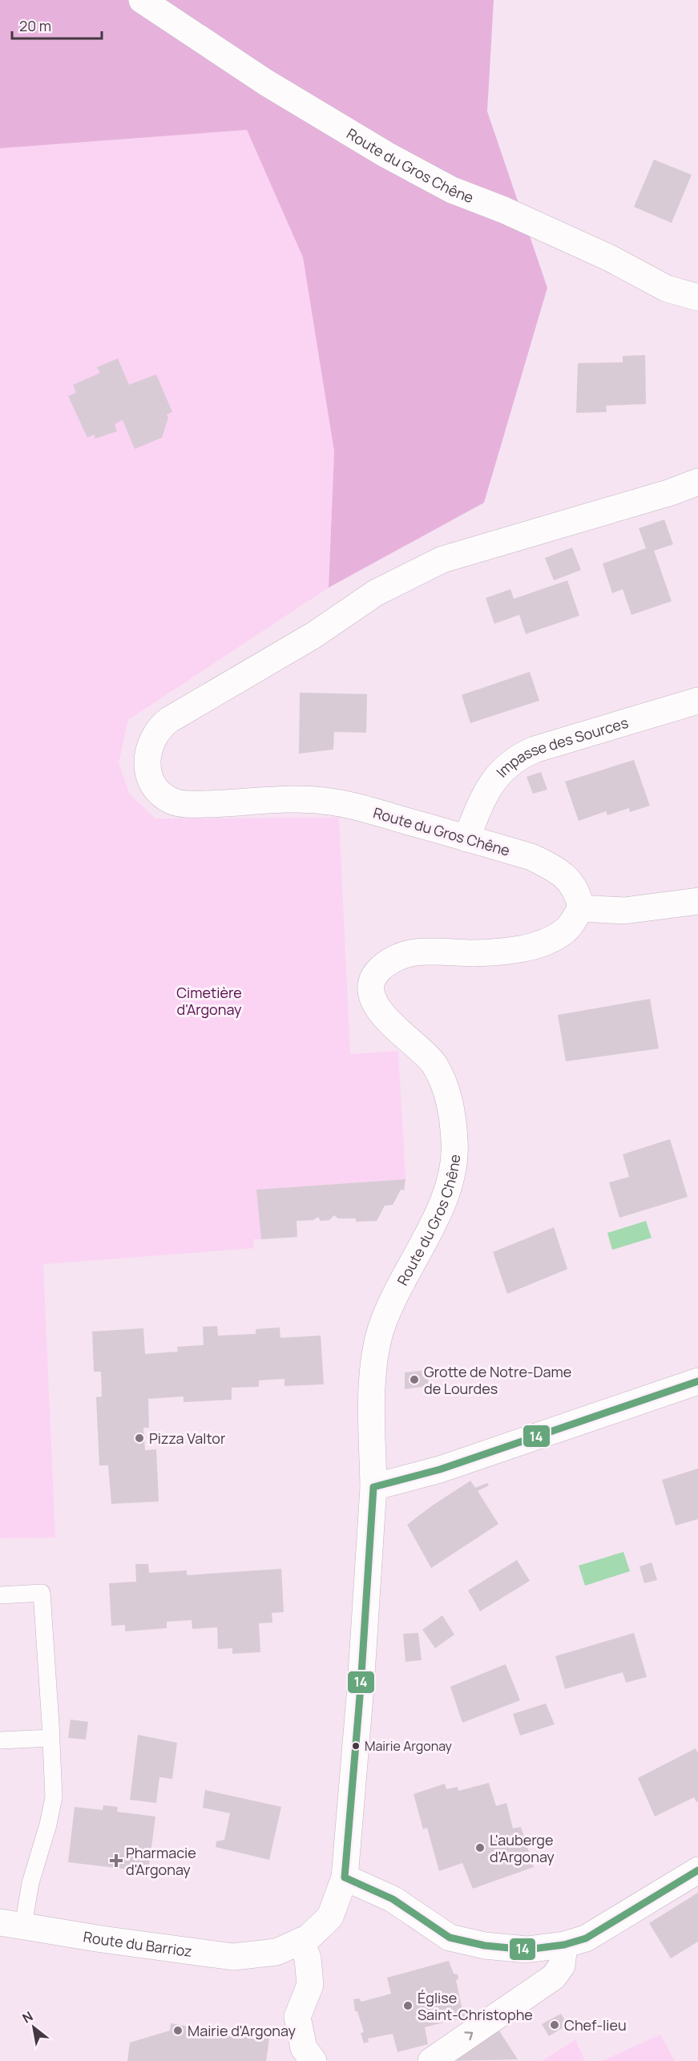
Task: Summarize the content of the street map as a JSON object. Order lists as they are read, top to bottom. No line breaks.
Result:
{"streets":{"street":["Route du Gros Chêne","Impasse des Sources","Route du Barrioz"]},"crossings":[["Route du Gros Chêne","Impasse des Sources"],["Route du Gros Chêne","Route du Barrioz"]],"parks":["Cimetière d'Argonay"],"places":{"other":["Grotte de Notre-Dame de Lourdes","Pizza Valtor","Mairie Argonay","L'auberge d'Argonay","Église Saint-Christophe","Chef-lieu","Mairie d'Argonay"],"health":["Pharmacie d'Argonay"]},"lines":["transit line 14"],"scale_bar":"20 m","north":"top left"}
